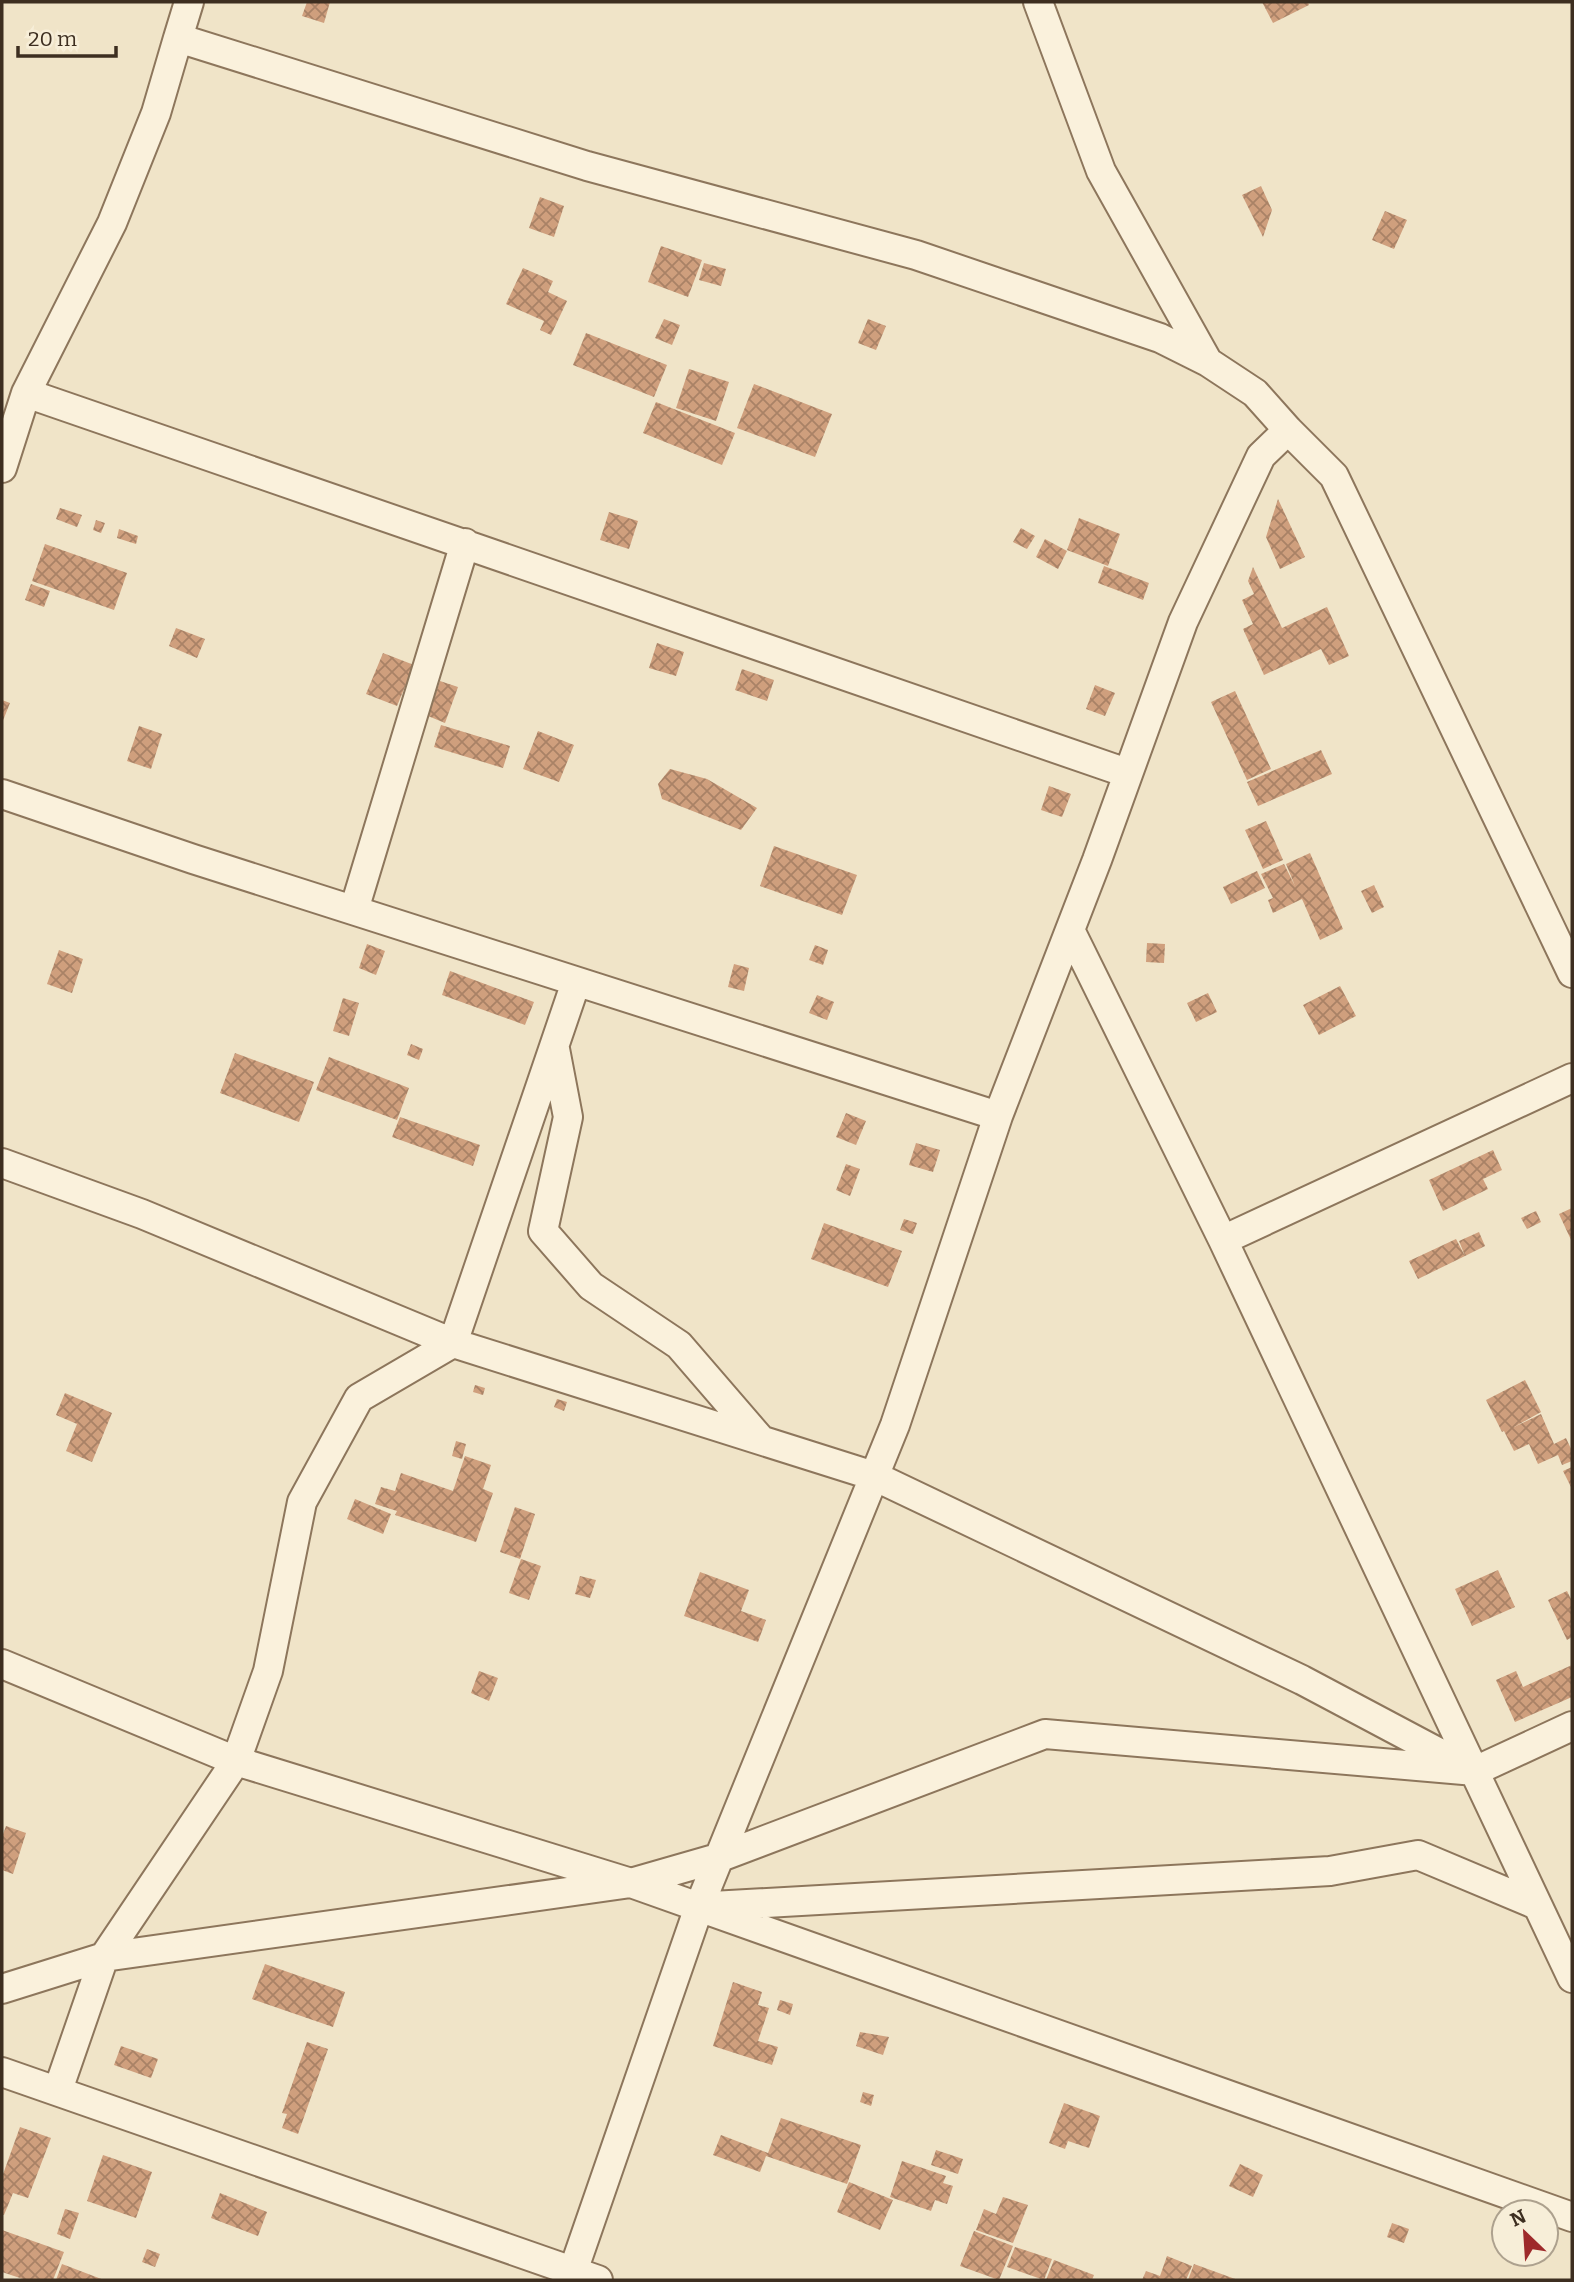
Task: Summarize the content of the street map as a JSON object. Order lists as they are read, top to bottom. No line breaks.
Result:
{"scale_bar":"20 m","north":"top left"}
